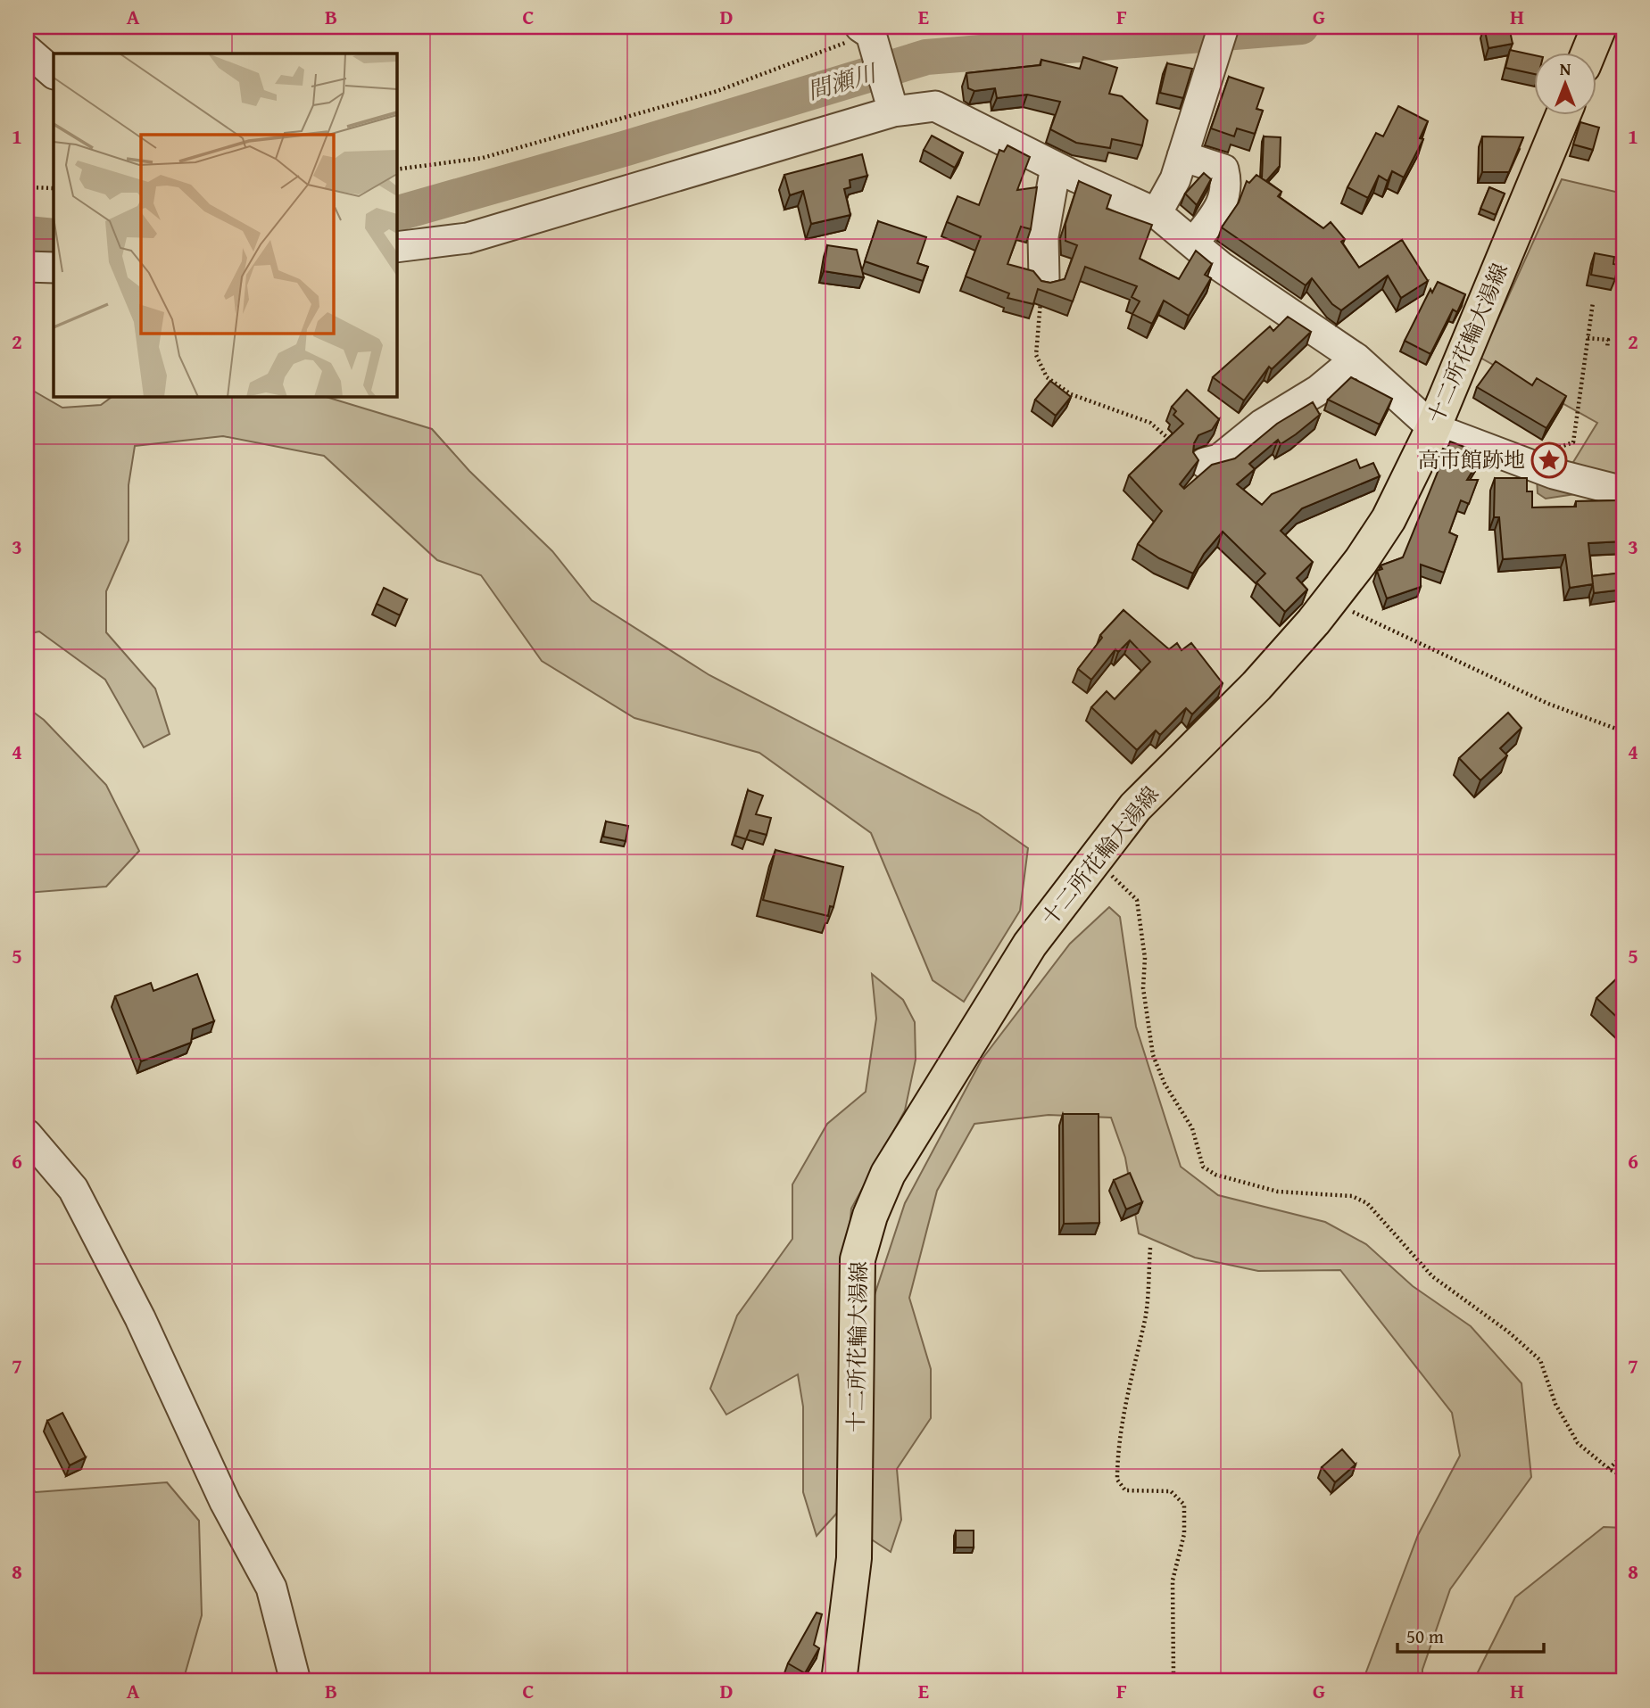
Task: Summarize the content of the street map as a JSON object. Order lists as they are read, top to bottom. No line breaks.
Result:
{"streets":{"main road":["十二所花輪大湯線"]},"water":["間瀬川"],"places":{"place":["高市館跡地"]},"scale_bar":"50 m","north":"top","grid":{"columns":["A","B","C","D","E","F","G","H"],"rows":["1","2","3","4","5","6","7","8"]}}
